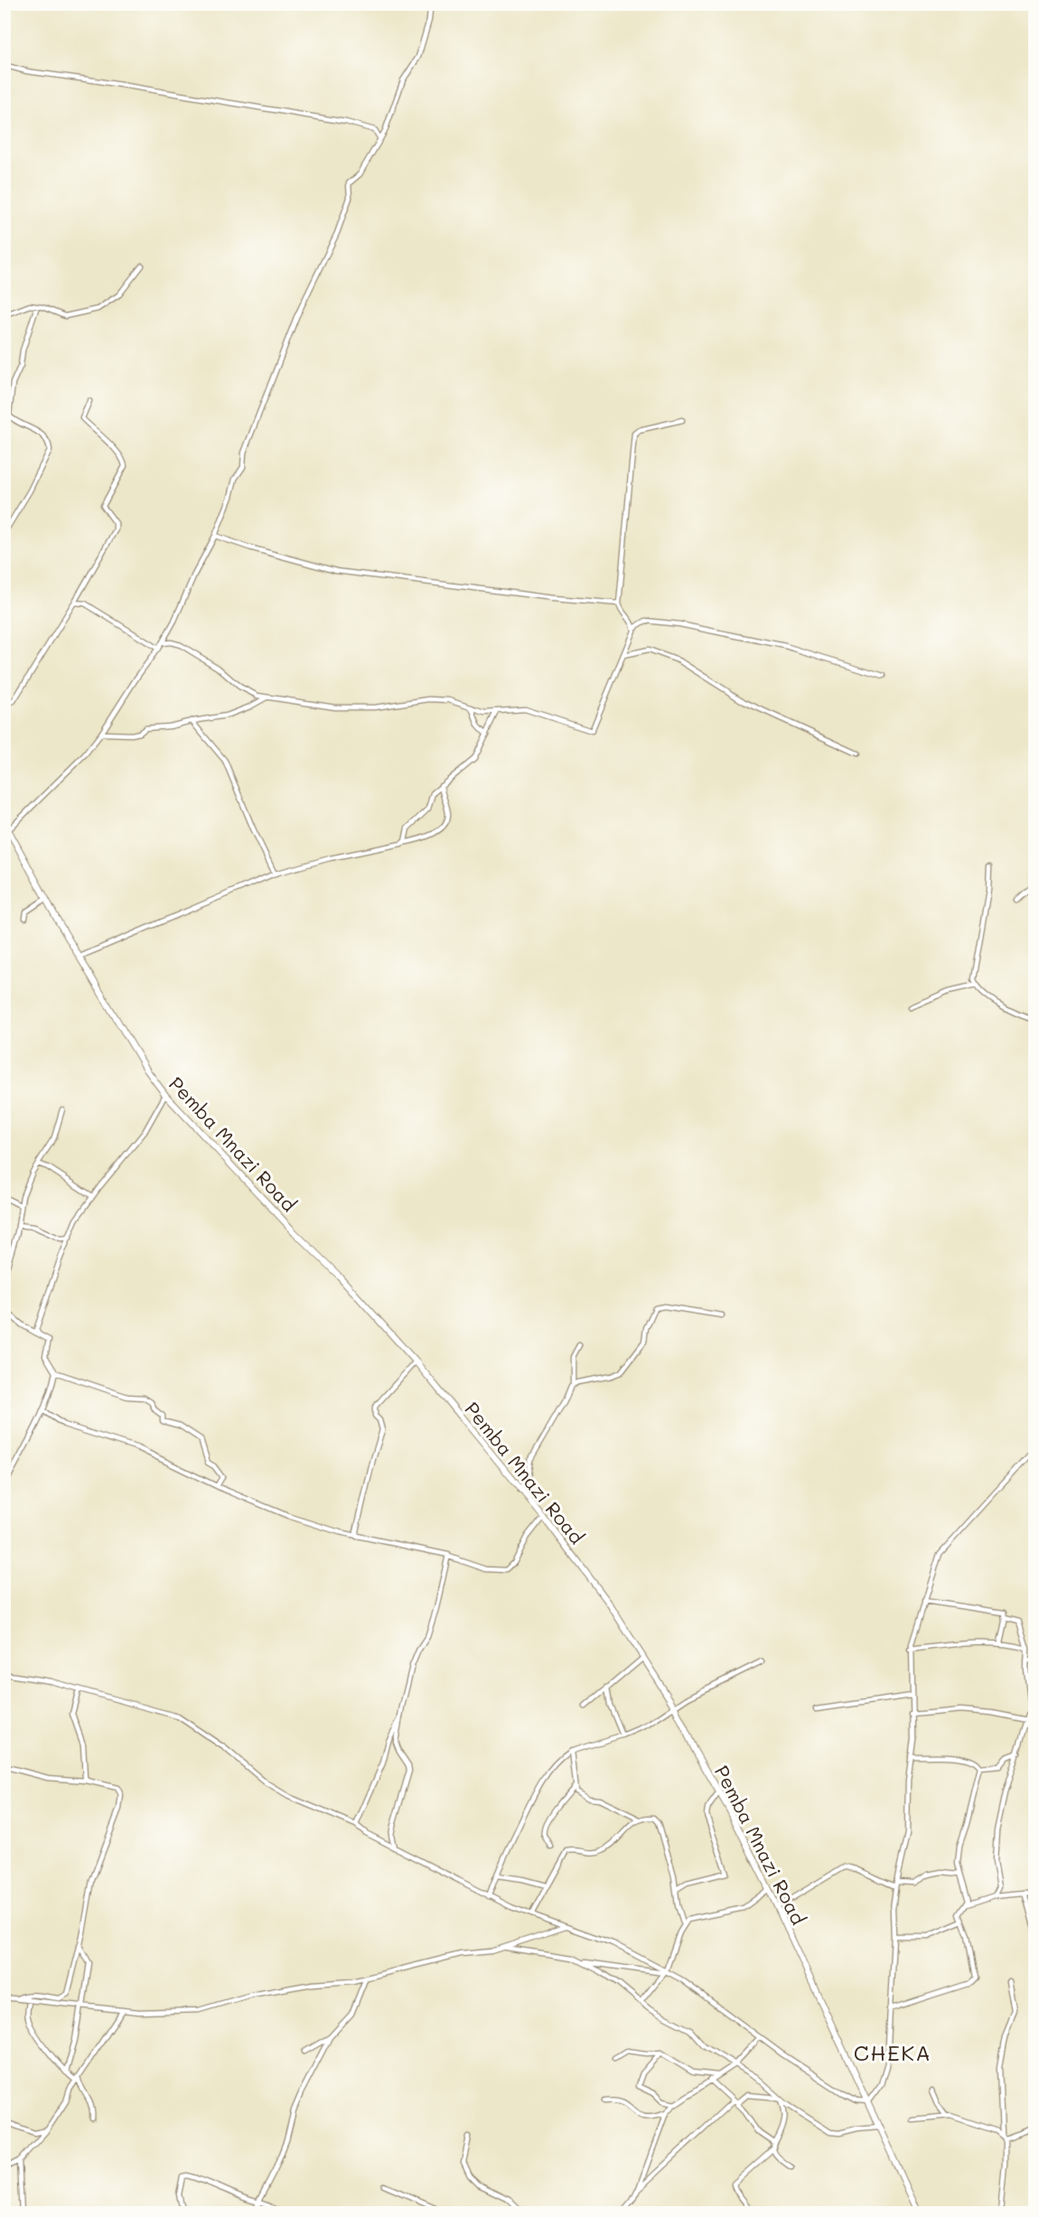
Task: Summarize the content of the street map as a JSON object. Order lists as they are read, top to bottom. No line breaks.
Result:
{"streets":{"main road":["Pemba Mnazi Road"]},"districts":["CHEKA"]}
